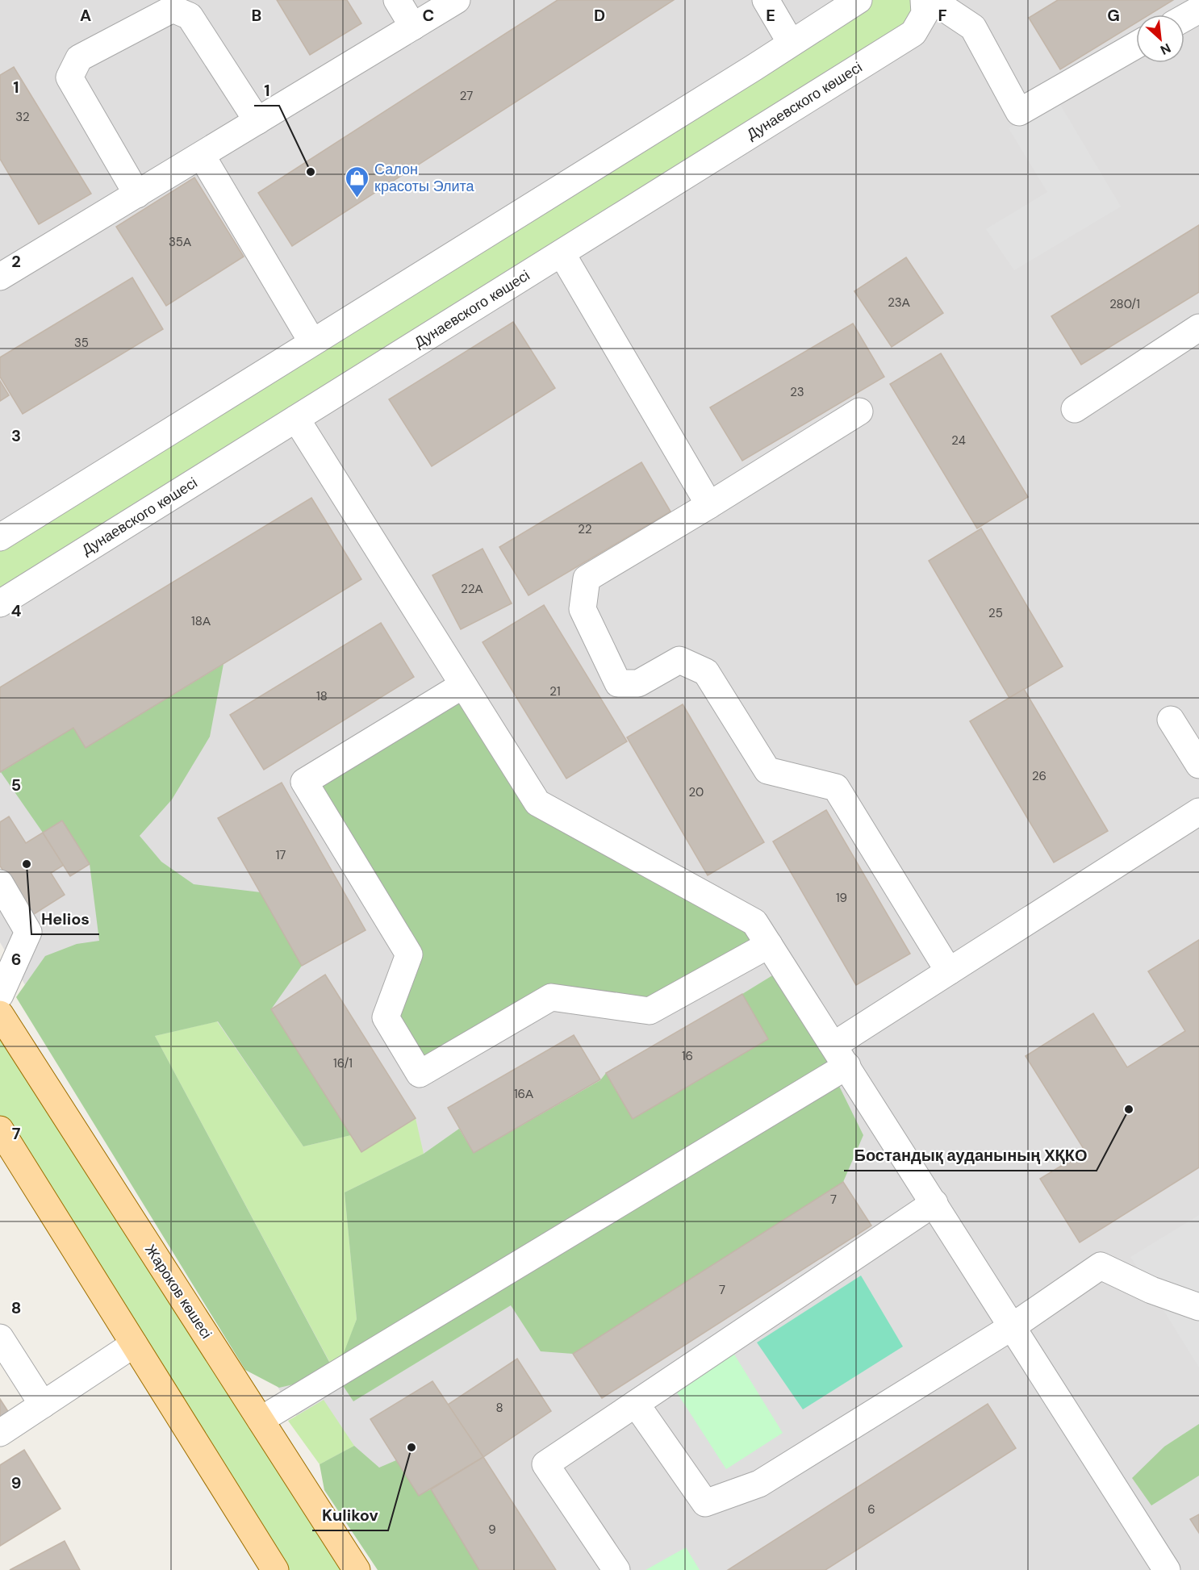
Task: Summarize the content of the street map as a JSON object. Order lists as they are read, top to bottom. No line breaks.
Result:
{"streets":{"main road":["Жароков көшесі"],"street":["Дунаевского көшесі"]},"places":{"other":["1","Helios","Бостандық ауданының ХҚКО","Kulikov"],"shop":["Салон красоты Элита"]},"house_numbers":["27","32","35А","23А","280/1","35","23","24","22","22А","25","18А","21","18","26","20","17","19","16","16/1","16А","7","7","8","6","9"],"north":"bottom right","grid":{"columns":["A","B","C","D","E","F","G"],"rows":["1","2","3","4","5","6","7","8","9"]}}
